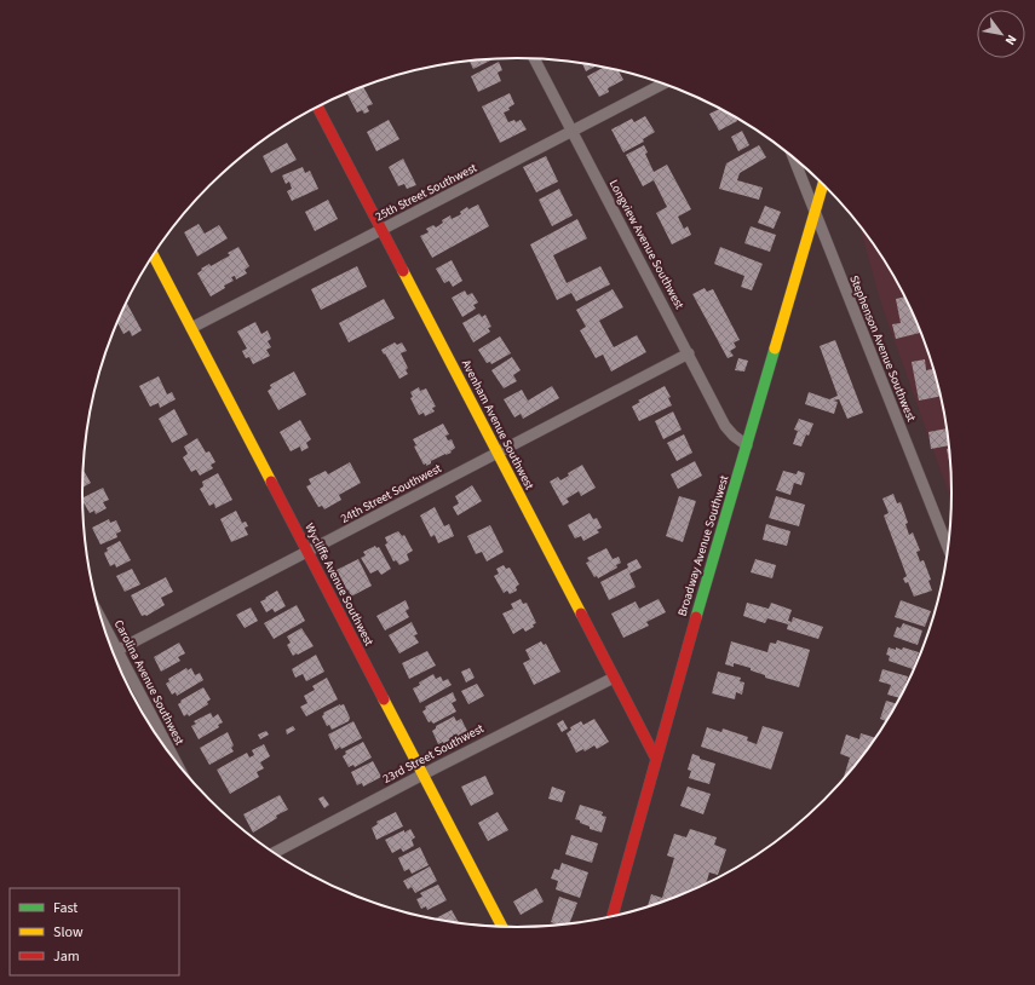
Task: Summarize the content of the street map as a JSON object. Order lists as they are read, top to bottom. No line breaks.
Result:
{"streets":{"street":["25th Street Southwest","Longview Avenue Southwest","Stephenson Avenue Southwest","Avenham Avenue Southwest","24th Street Southwest","Broadway Avenue Southwest","Wycliffe Avenue Southwest","Carolina Avenue Southwest","23rd Street Southwest"]},"crossings":[["25th Street Southwest","Longview Avenue Southwest"],["25th Street Southwest","Avenham Avenue Southwest"],["25th Street Southwest","Wycliffe Avenue Southwest"],["Longview Avenue Southwest","24th Street Southwest"],["Longview Avenue Southwest","Broadway Avenue Southwest"],["Stephenson Avenue Southwest","Broadway Avenue Southwest"],["Avenham Avenue Southwest","24th Street Southwest"],["Avenham Avenue Southwest","Broadway Avenue Southwest"],["Avenham Avenue Southwest","23rd Street Southwest"],["24th Street Southwest","Wycliffe Avenue Southwest"],["24th Street Southwest","Carolina Avenue Southwest"],["Wycliffe Avenue Southwest","23rd Street Southwest"]],"legend":["Fast","Slow","Jam"],"north":"bottom right"}
